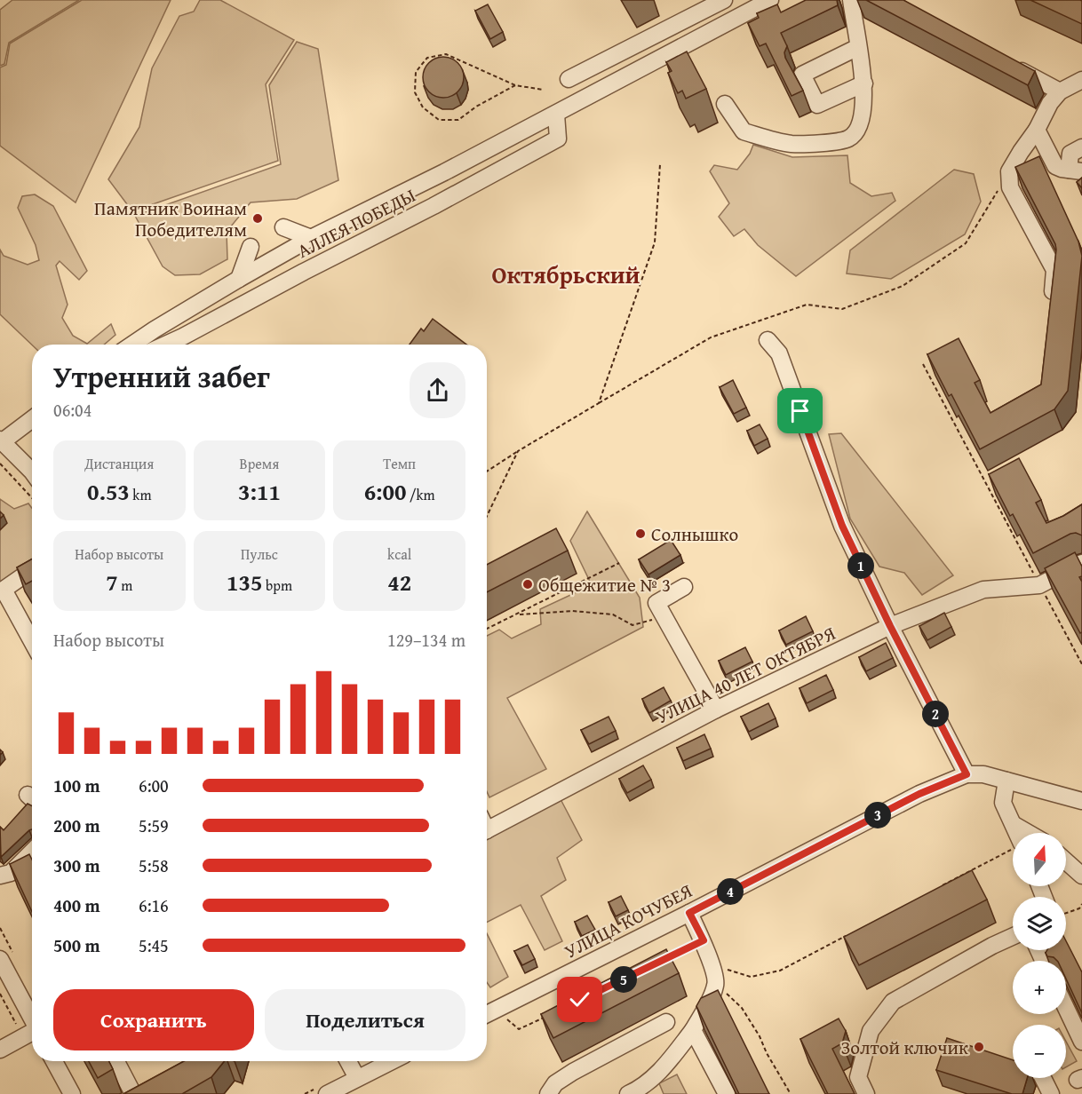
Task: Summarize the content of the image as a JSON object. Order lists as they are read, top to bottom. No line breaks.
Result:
{"streets":{"street":["АЛЛЕЯ ПОБЕДЫ","УЛИЦА 40 ЛЕТ ОКТЯБРЯ","УЛИЦА КОЧУБЕЯ"]},"districts":["Октябрьский"],"places":["Памятник Воинам Победителям","Солнышко","Общежитие № 3","Золтой ключик"],"north":"top","page":{"heading":["Утренний забег","06:04"],"stats":[["Дистанция","0.53 km"],["Время","3:11"],["Темп","6:00 /km"],["Набор высоты","7 m"],["Пульс","135 bpm"],["kcal","42"]],"pins":["1","2","3","4","5"],"chart":["Набор высоты","129–134 m"],"list":[{"name":"100 m","note":"6:00"},{"name":"200 m","note":"5:59"},{"name":"300 m","note":"5:58"},{"name":"400 m","note":"6:16"},{"name":"500 m","note":"5:45"}],"map_buttons":["+","−"],"buttons":["Сохранить","Поделиться"]}}
